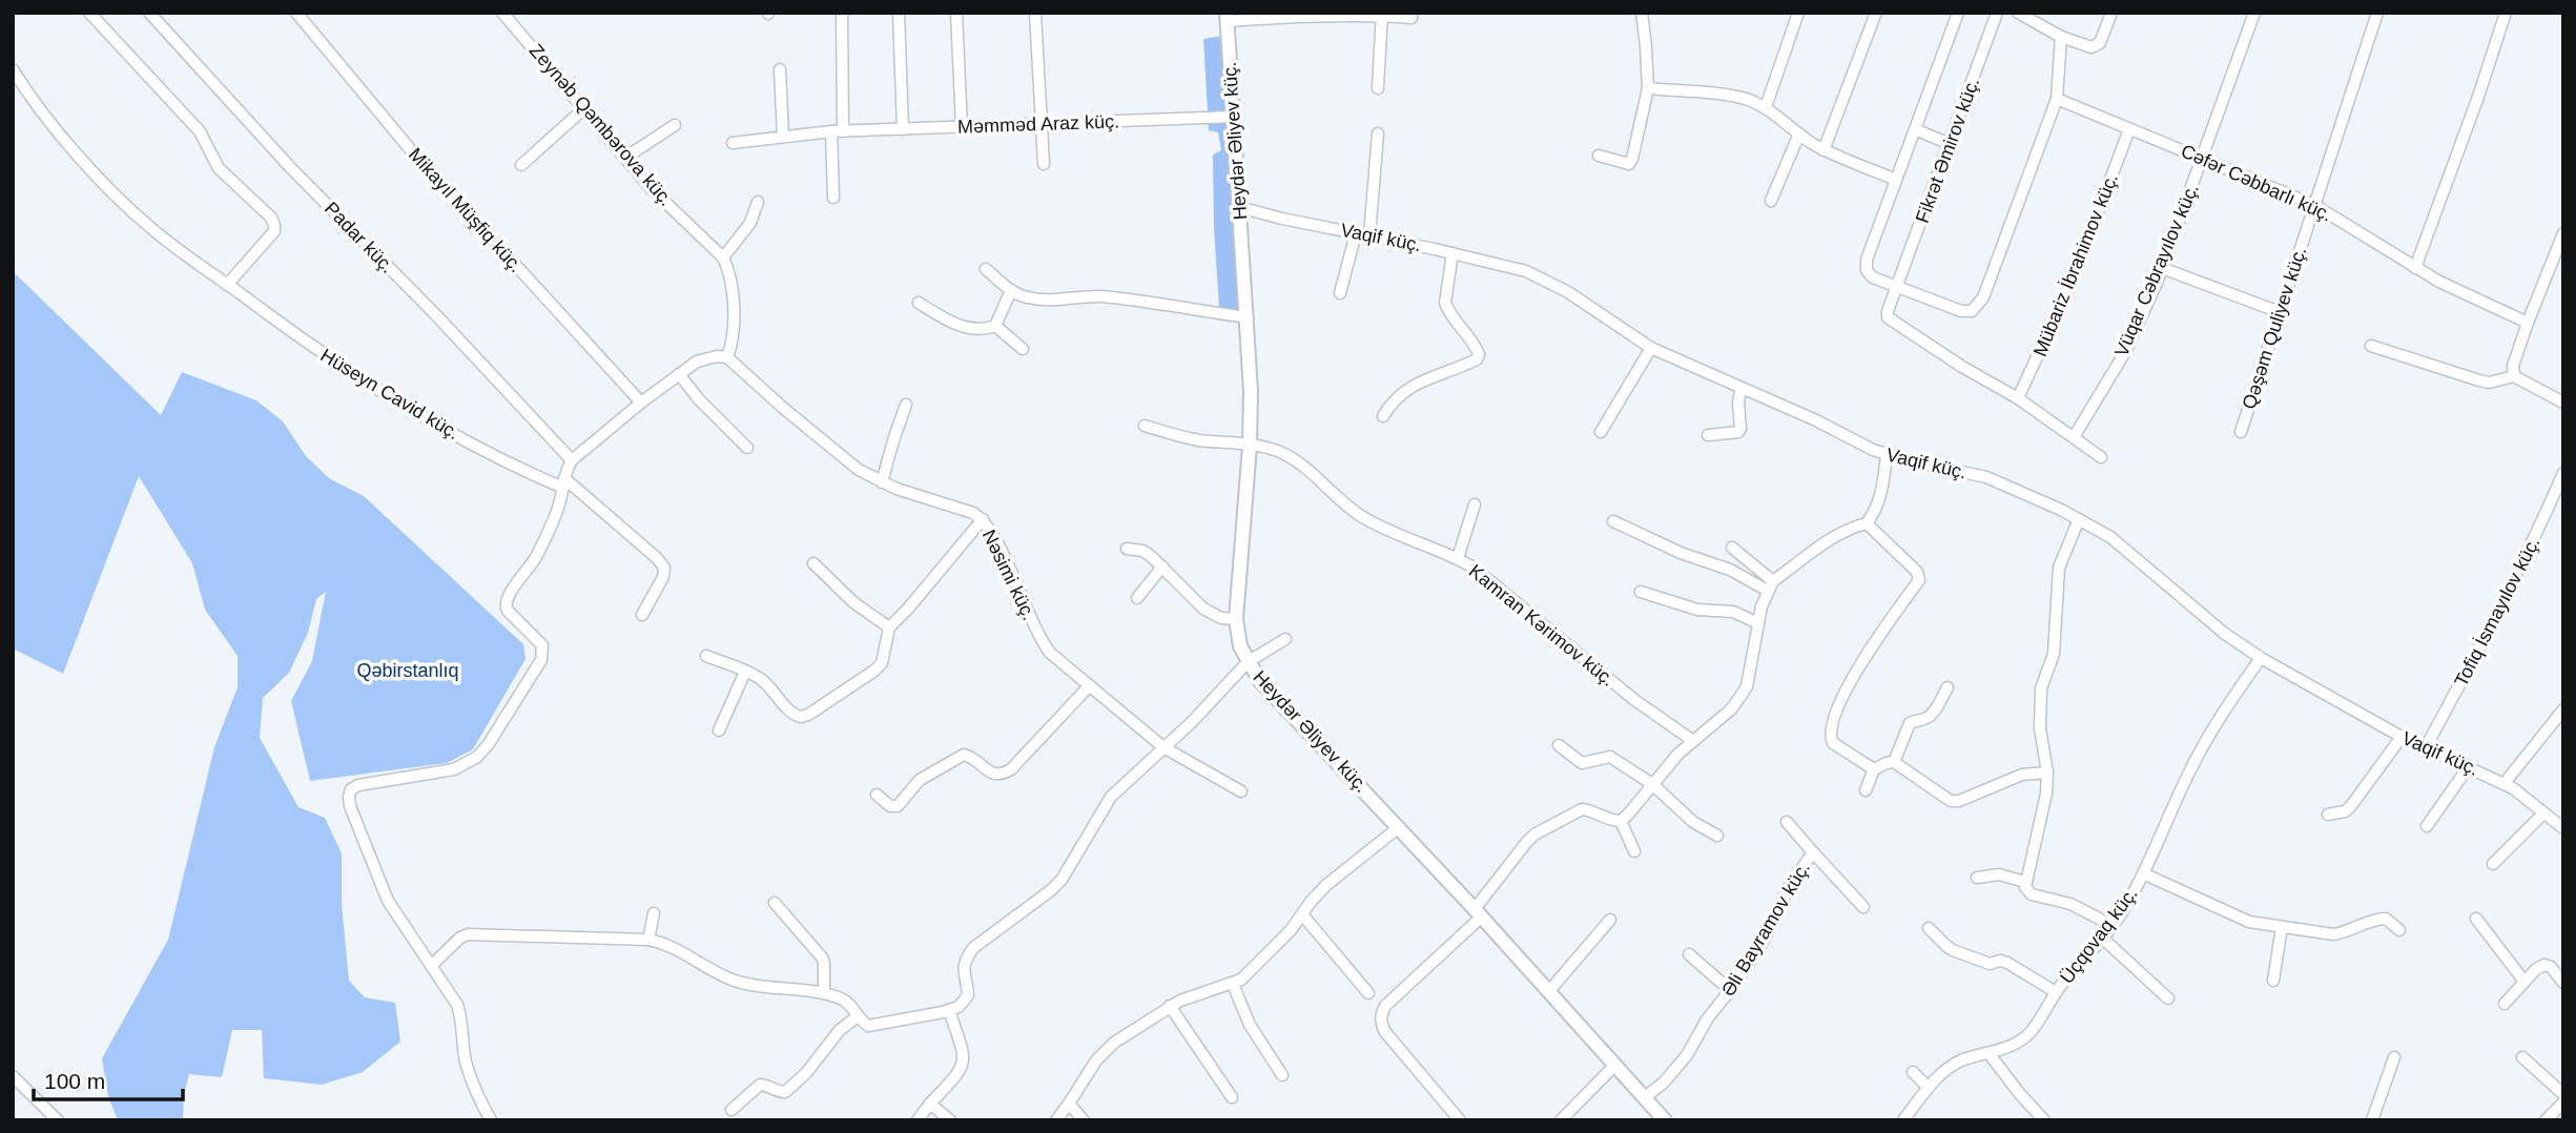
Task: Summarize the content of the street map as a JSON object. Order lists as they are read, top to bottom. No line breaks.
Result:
{"streets":{"main road":["Heydər Əliyev küç."],"street":["Məmməd Araz küç.","Zeynəb Qəmbərova küç.","Fikrət Əmirov küç.","Cəfər Cəbbarlı küç.","Mikayıl Müşfiq küç.","Padar küç.","Vaqif küç.","Mübariz İbrahimov küç.","Vüqar Cəbrayılov küç.","Qəşəm Quliyev küç.","Hüseyn Cavid küç.","Nəsimi küç.","Tofiq İsmayılov küç.","Kamran Kərimov küç.","Əli Bayramov küç.","Üçqovaq küç."]},"crossings":[["Məmməd Araz küç.","Heydər Əliyev küç."],["Heydər Əliyev küç.","Vaqif küç."],["Heydər Əliyev küç.","Kamran Kərimov küç."],["Heydər Əliyev küç.","Əli Bayramov küç."],["Fikrət Əmirov küç.","Mübariz İbrahimov küç."],["Cəfər Cəbbarlı küç.","Mübariz İbrahimov küç."],["Cəfər Cəbbarlı küç.","Vüqar Cəbrayılov küç."],["Cəfər Cəbbarlı küç.","Qəşəm Quliyev küç."],["Vaqif küç.","Tofiq İsmayılov küç."],["Vaqif küç.","Üçqovaq küç."]],"parks":["Qəbirstanlıq"],"scale_bar":"100 m"}
